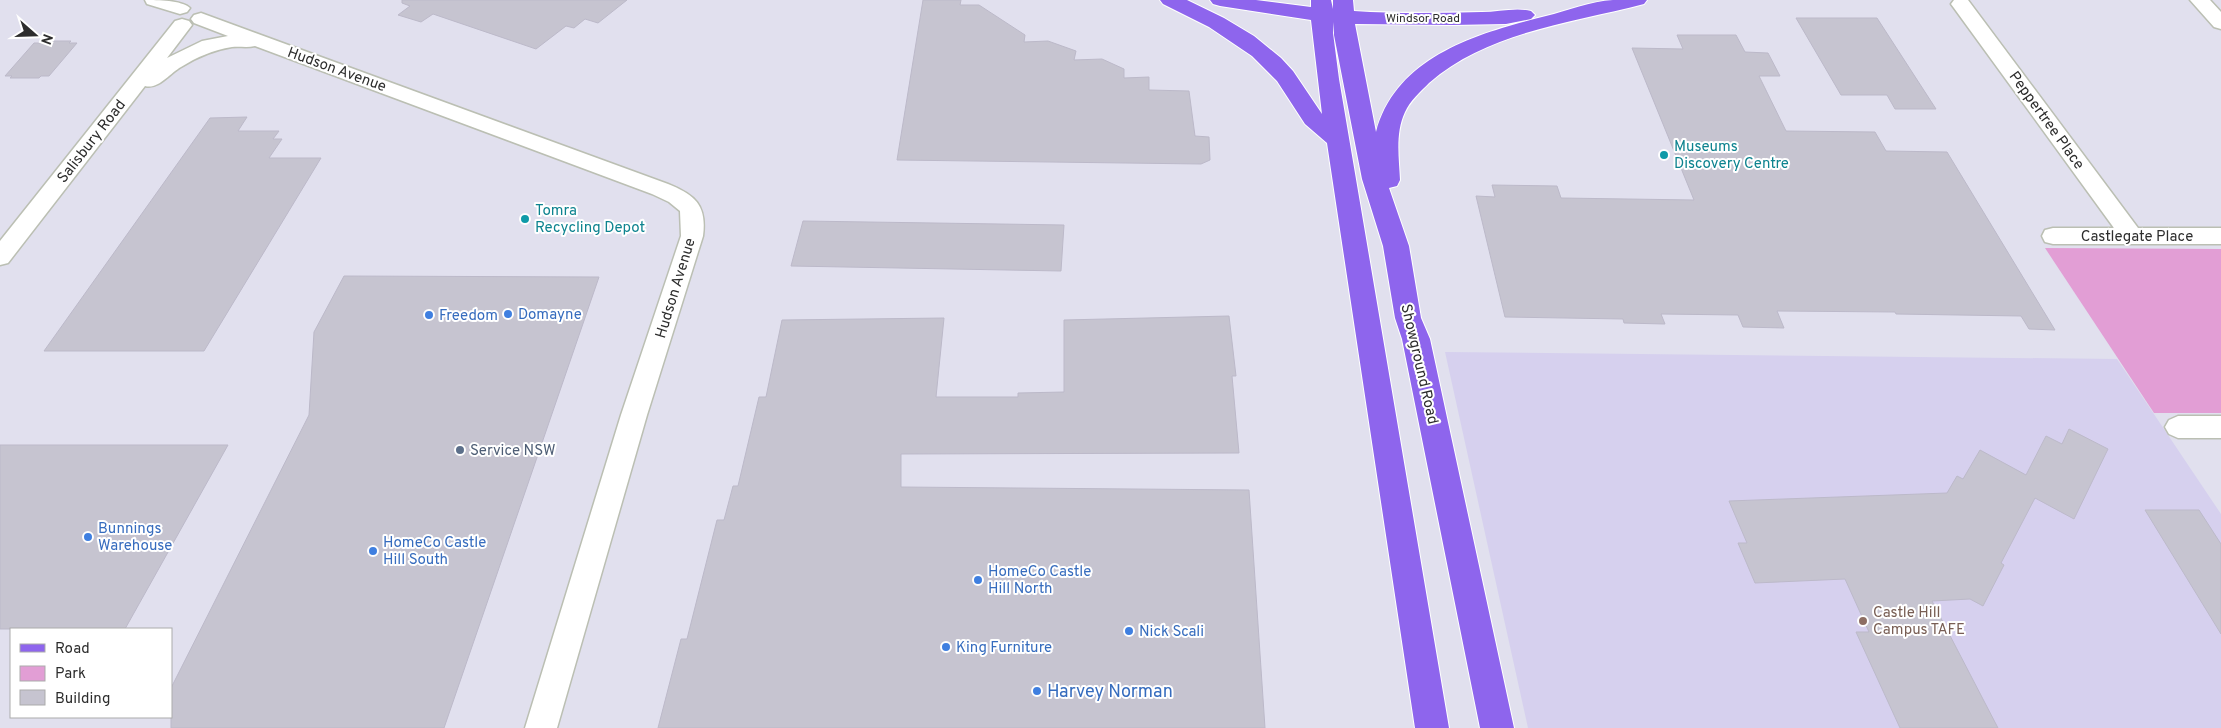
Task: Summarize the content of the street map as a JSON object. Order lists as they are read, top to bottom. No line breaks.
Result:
{"streets":{"main road":["Windsor Road","Showground Road"],"street":["Hudson Avenue","Peppertree Place","Salisbury Road","Castlegate Place"]},"crossings":[["Windsor Road","Showground Road"],["Hudson Avenue","Salisbury Road"],["Peppertree Place","Castlegate Place"]],"places":["Museums Discovery Centre","Tomra Recycling Depot","Domayne","Freedom","Service NSW","Bunnings Warehouse","HomeCo Castle Hill South","HomeCo Castle Hill North","Castle Hill Campus TAFE","Nick Scali","King Furniture","Harvey Norman"],"legend":["Road","Park","Building"],"north":"right"}
